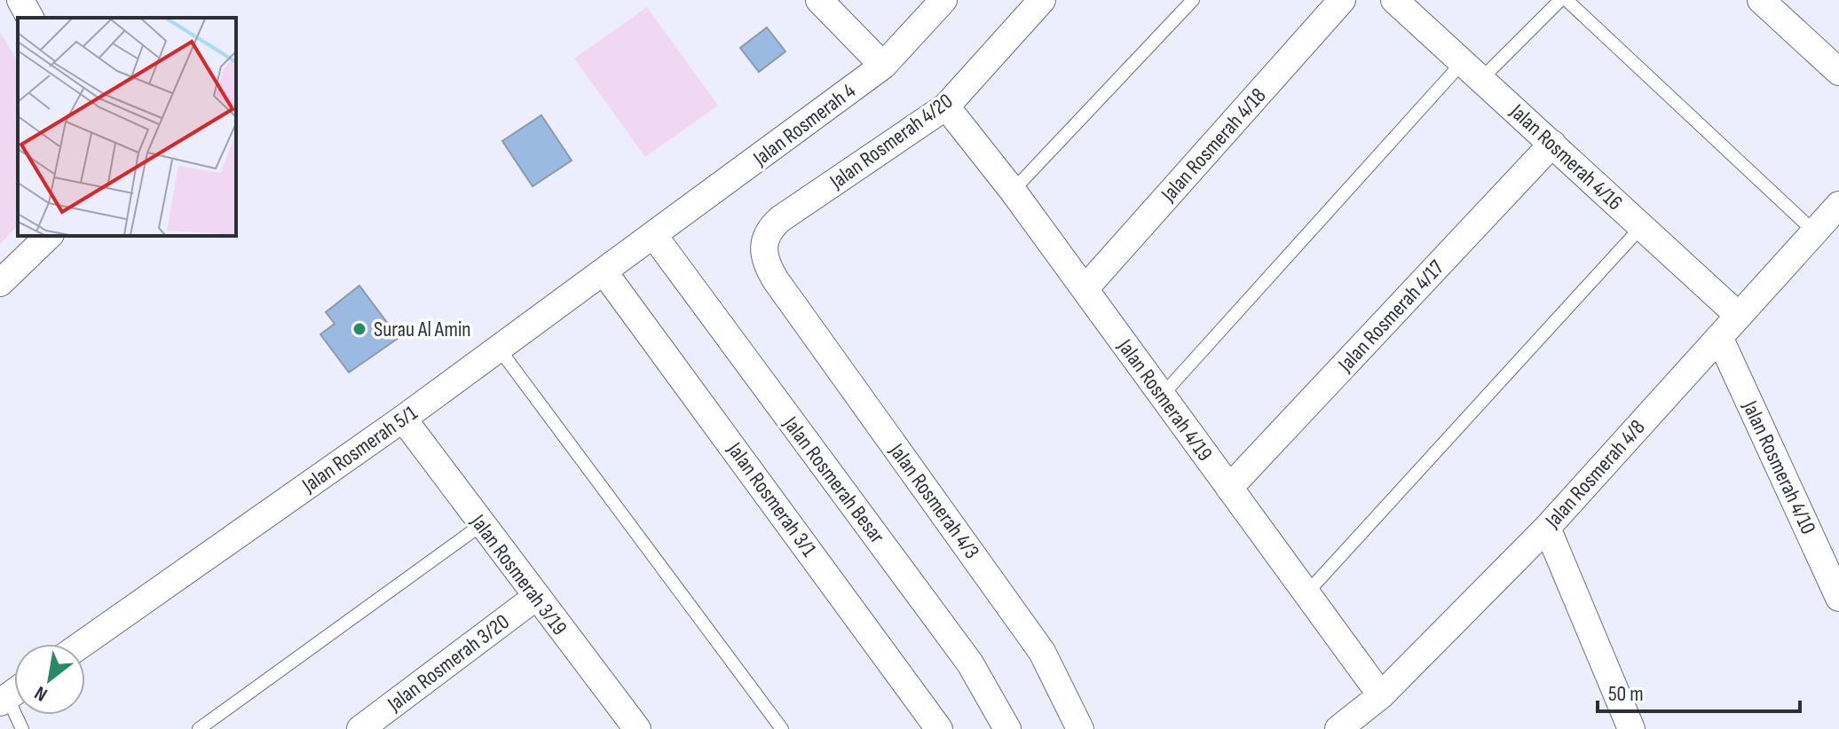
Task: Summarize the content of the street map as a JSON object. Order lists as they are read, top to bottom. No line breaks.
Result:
{"streets":{"street":["Jalan Rosmerah 4","Jalan Rosmerah 4/20","Jalan Rosmerah 4/18","Jalan Rosmerah 4/16","Jalan Rosmerah 4/17","Jalan Rosmerah 4/19","Jalan Rosmerah 5/1","Jalan Rosmerah 4/10","Jalan Rosmerah 4/8","Jalan Rosmerah Besar","Jalan Rosmerah 3/1","Jalan Rosmerah 4/3","Jalan Rosmerah 3/19","Jalan Rosmerah 3/20"]},"crossings":[["Jalan Rosmerah 4","Jalan Rosmerah 5/1"],["Jalan Rosmerah 4","Jalan Rosmerah Besar"],["Jalan Rosmerah 4/20","Jalan Rosmerah 4/19"],["Jalan Rosmerah 4/20","Jalan Rosmerah 4/3"],["Jalan Rosmerah 4/18","Jalan Rosmerah 4/19"],["Jalan Rosmerah 4/16","Jalan Rosmerah 4/17"],["Jalan Rosmerah 4/16","Jalan Rosmerah 4/8"],["Jalan Rosmerah 4/17","Jalan Rosmerah 4/19"],["Jalan Rosmerah 4/19","Jalan Rosmerah 4/8"],["Jalan Rosmerah 5/1","Jalan Rosmerah Besar"],["Jalan Rosmerah 5/1","Jalan Rosmerah 3/1"],["Jalan Rosmerah 5/1","Jalan Rosmerah 3/19"],["Jalan Rosmerah 4/10","Jalan Rosmerah 4/8"],["Jalan Rosmerah 3/19","Jalan Rosmerah 3/20"]],"places":["Surau Al Amin"],"scale_bar":"50 m","north":"bottom left"}
